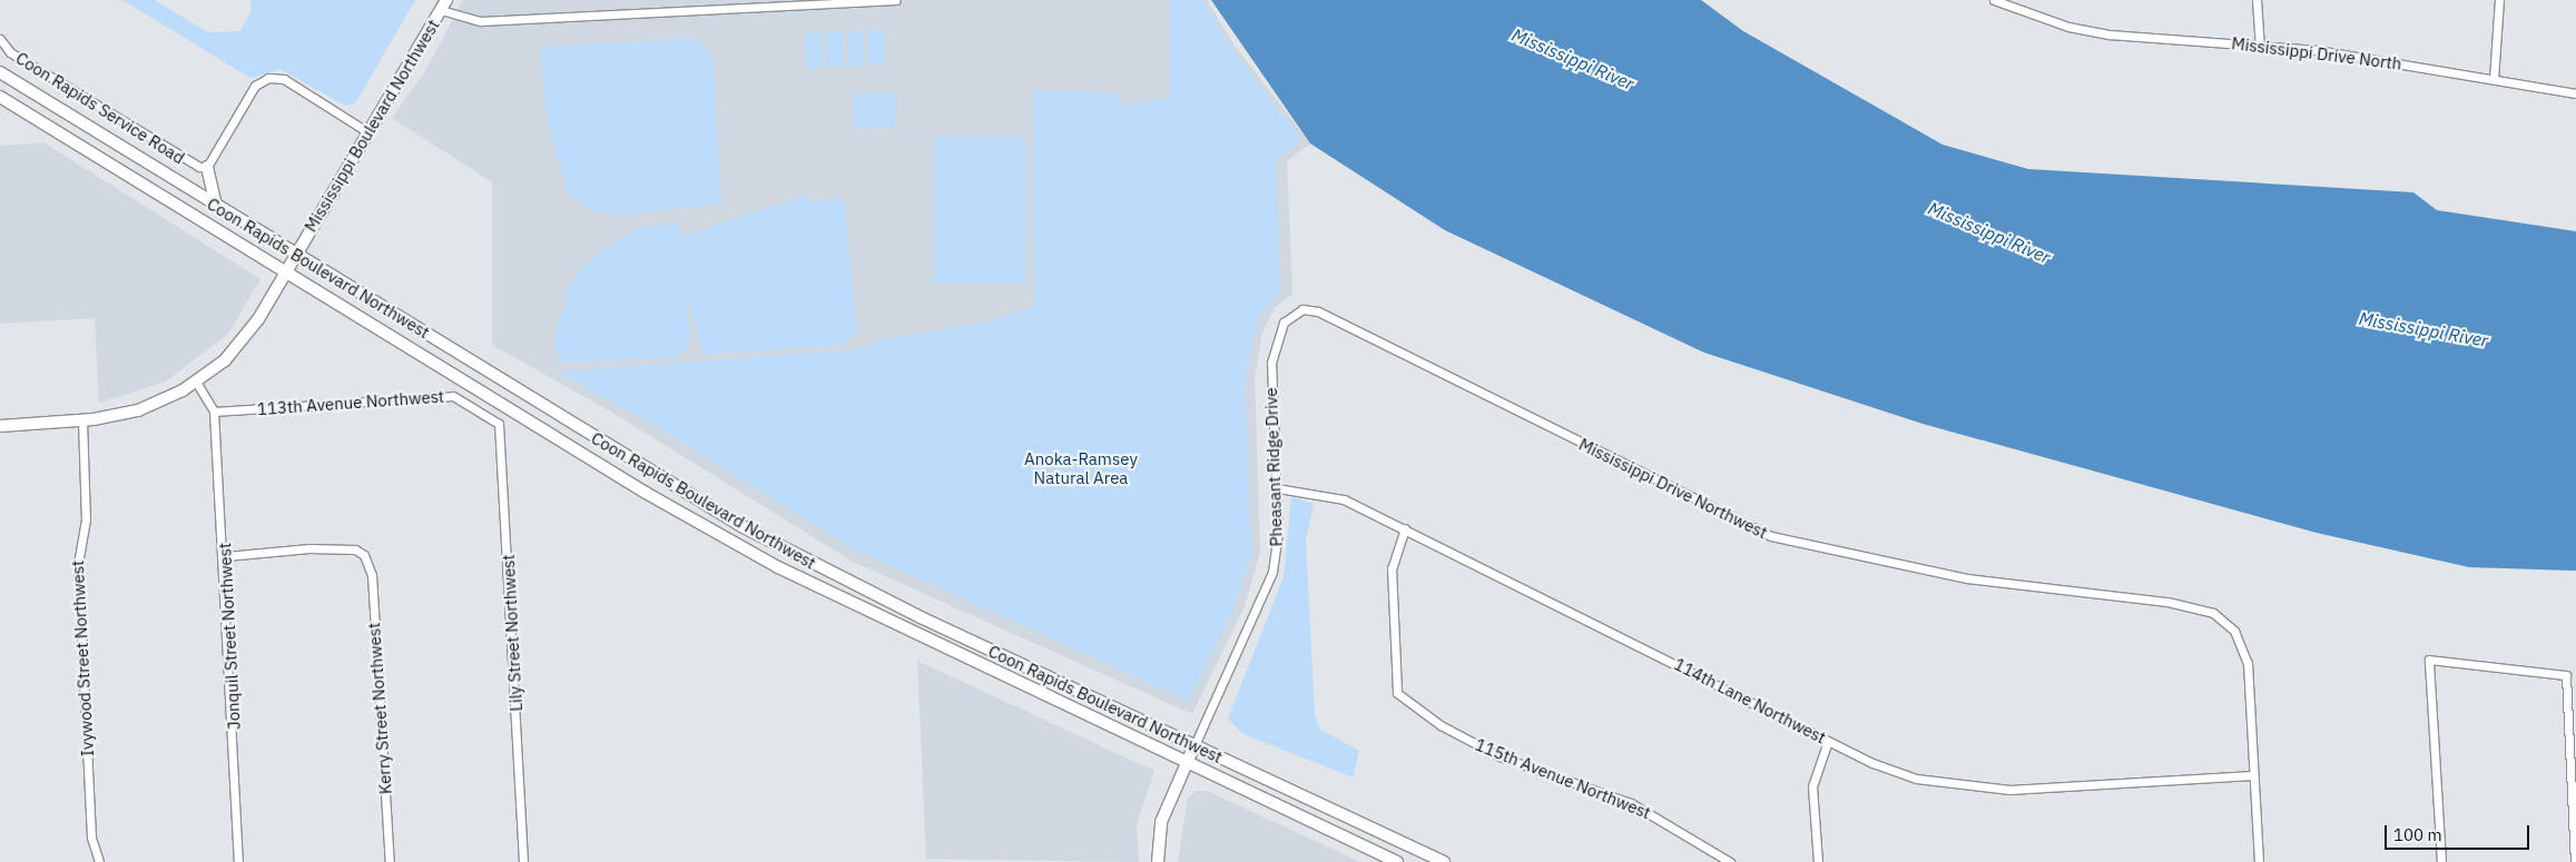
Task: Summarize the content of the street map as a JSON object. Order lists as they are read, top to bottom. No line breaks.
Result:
{"streets":{"main road":["Mississippi Boulevard Northwest","Coon Rapids Boulevard Northwest","Pheasant Ridge Drive"],"street":["Mississippi Drive North","Coon Rapids Service Road","113th Avenue Northwest","Mississippi Drive Northwest","Lily Street Northwest","Jonquil Street Northwest","Ivywood Street Northwest","114th Lane Northwest","Kerry Street Northwest","115th Avenue Northwest"]},"crossings":[["Mississippi Boulevard Northwest","Coon Rapids Boulevard Northwest"],["Mississippi Boulevard Northwest","Ivywood Street Northwest"],["Coon Rapids Boulevard Northwest","Pheasant Ridge Drive"],["113th Avenue Northwest","Lily Street Northwest"],["113th Avenue Northwest","Jonquil Street Northwest"],["Pheasant Ridge Drive","Mississippi Drive Northwest"],["Pheasant Ridge Drive","114th Lane Northwest"],["Mississippi Drive Northwest","114th Lane Northwest"],["Jonquil Street Northwest","Kerry Street Northwest"],["114th Lane Northwest","115th Avenue Northwest"]],"water":["Mississippi River"],"parks":["Anoka-Ramsey Natural Area"],"scale_bar":"100 m"}
